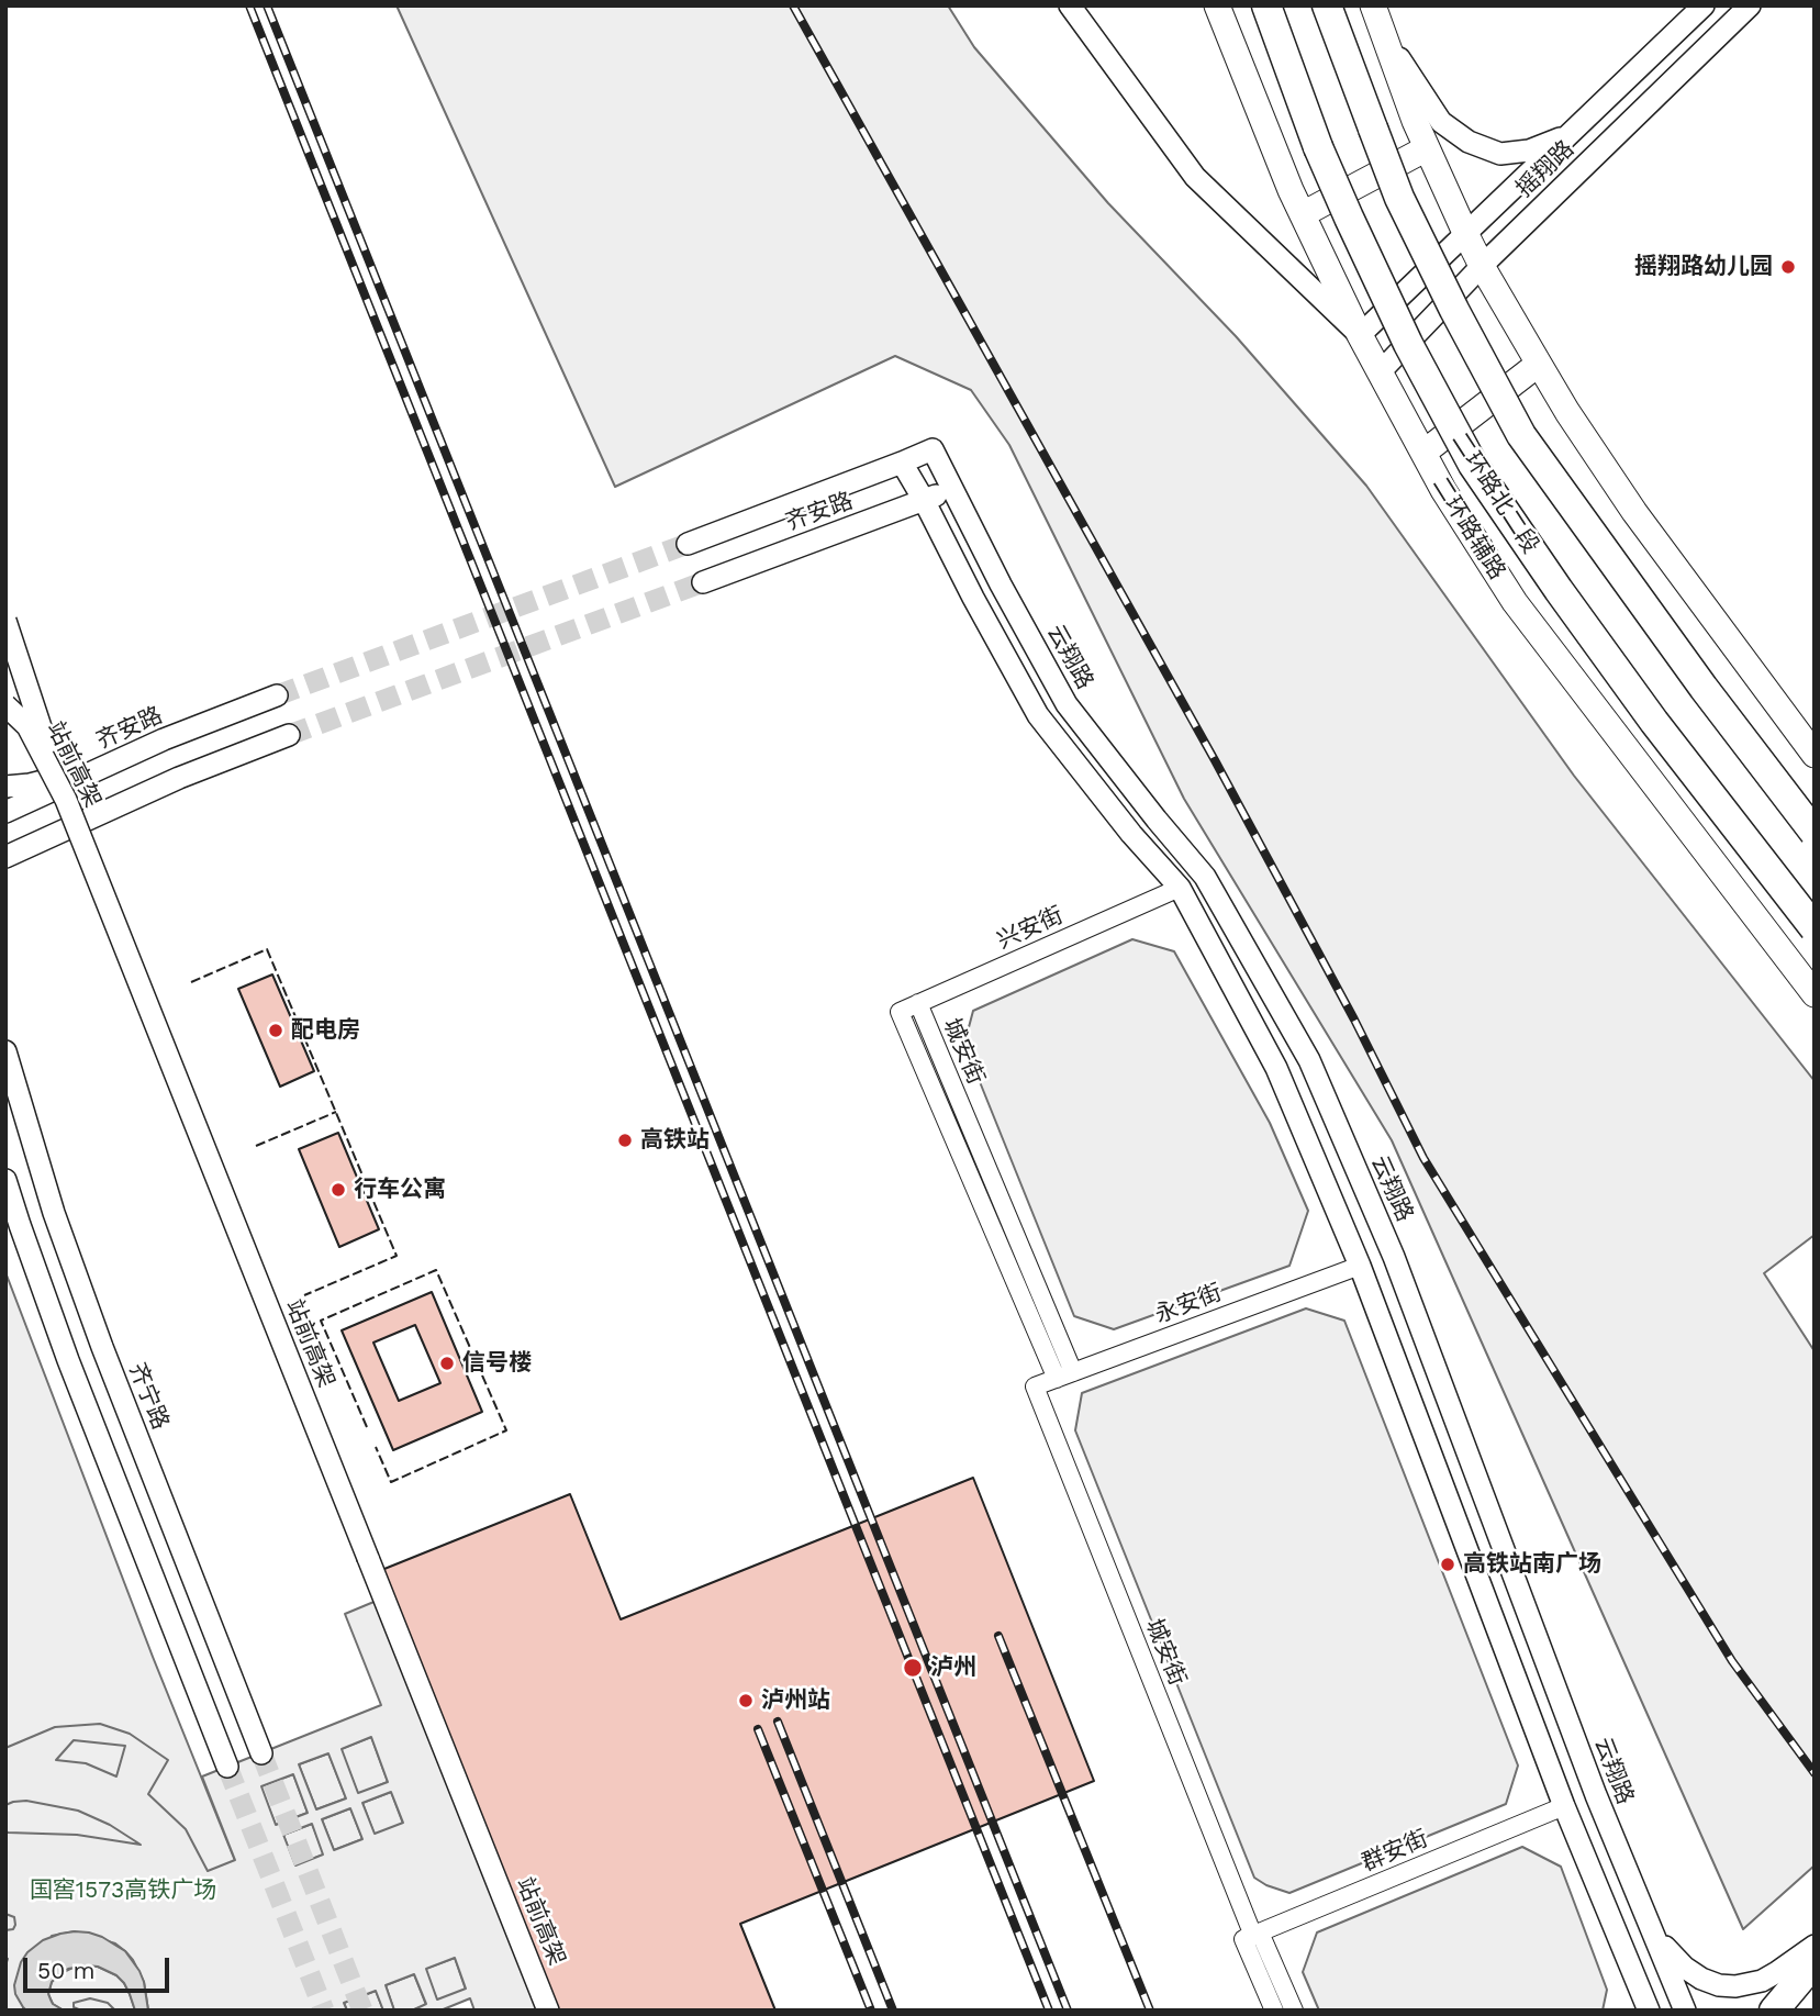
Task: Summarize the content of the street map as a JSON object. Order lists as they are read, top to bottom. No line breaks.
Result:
{"streets":{"main road":["二环路北二段","二环路辅路"],"street":["摇翔路","齐安路","云翔路","站前高架","兴安街","城安街","永安街","齐宁路","群安街"]},"crossings":[["摇翔路","二环路辅路"],["齐安路","云翔路"],["兴安街","城安街"],["城安街","永安街"],["城安街","群安街"]],"parks":["国窖1573高铁广场"],"places":["摇翔路幼儿园","配电房","高铁站","行车公寓","信号楼","高铁站南广场","泸州","泸州站"],"scale_bar":"50 m"}
